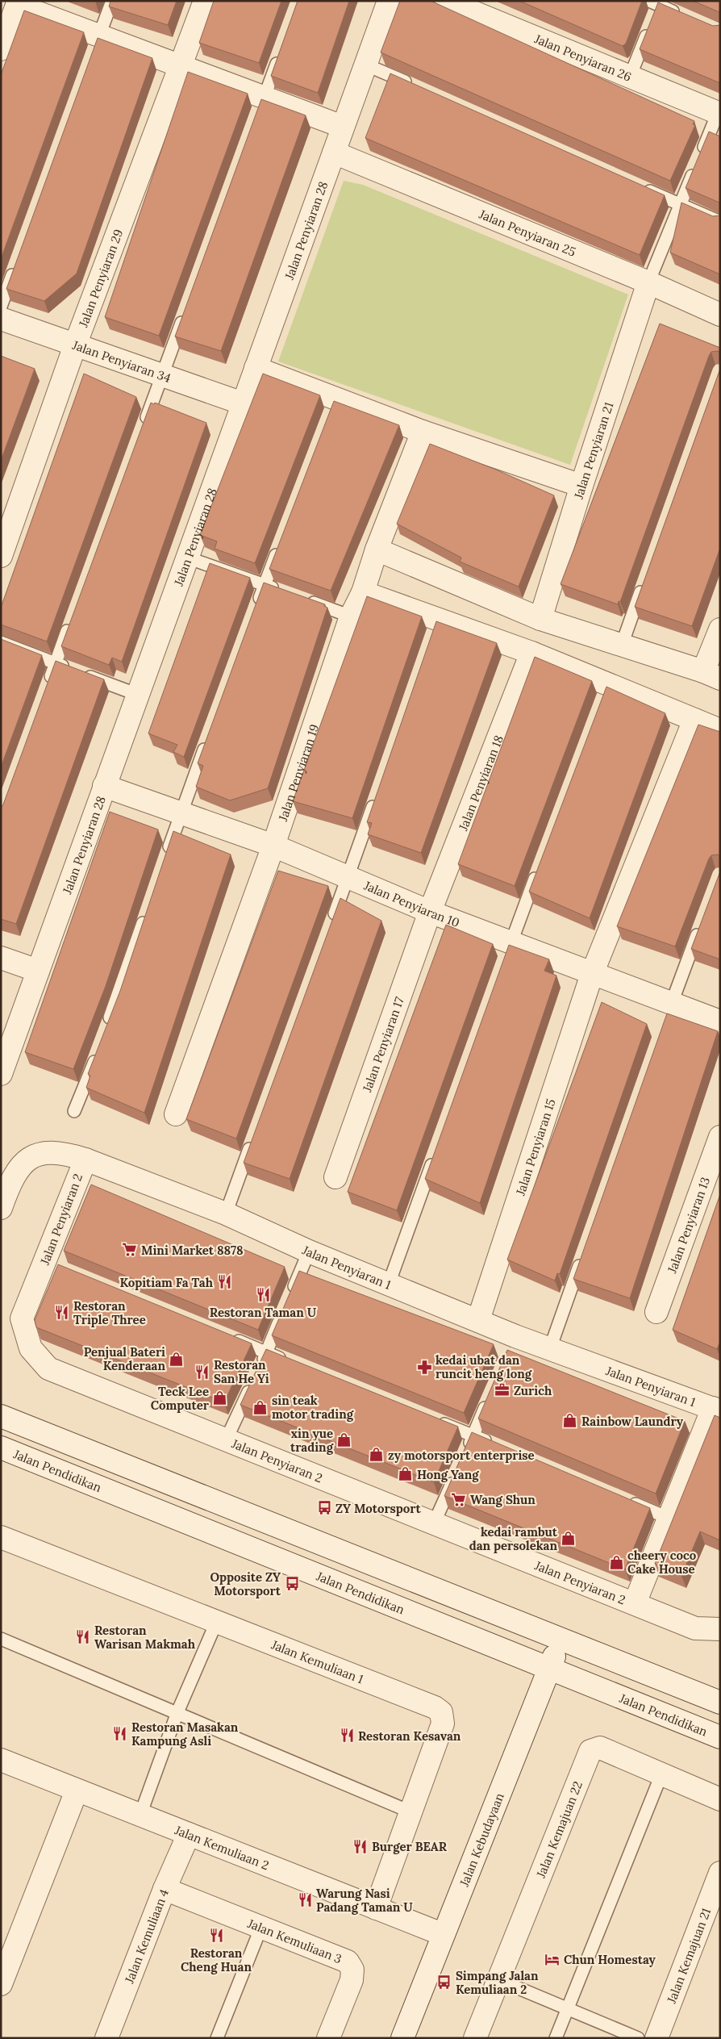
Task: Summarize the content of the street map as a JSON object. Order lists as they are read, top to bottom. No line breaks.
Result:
{"streets":{"street":["Jalan Penyiaran 26","Jalan Penyiaran 28","Jalan Penyiaran 25","Jalan Penyiaran 29","Jalan Penyiaran 34","Jalan Penyiaran 21","Jalan Penyiaran 19","Jalan Penyiaran 18","Jalan Penyiaran 10","Jalan Penyiaran 17","Jalan Penyiaran 15","Jalan Penyiaran 2","Jalan Penyiaran 13","Jalan Penyiaran 1","Jalan Pendidikan","Jalan Kemuliaan 1","Jalan Kemajuan 22","Jalan Kebudayaan","Jalan Kemuliaan 2","Jalan Kemuliaan 4","Jalan Kemuliaan 3","Jalan Kemajuan 21"]},"crossings":[["Jalan Penyiaran 28","Jalan Penyiaran 25"],["Jalan Penyiaran 28","Jalan Penyiaran 34"],["Jalan Penyiaran 28","Jalan Penyiaran 10"],["Jalan Penyiaran 25","Jalan Penyiaran 21"],["Jalan Penyiaran 29","Jalan Penyiaran 34"],["Jalan Penyiaran 19","Jalan Penyiaran 10"],["Jalan Penyiaran 18","Jalan Penyiaran 10"],["Jalan Penyiaran 18","Jalan Penyiaran 17"],["Jalan Penyiaran 10","Jalan Penyiaran 17"],["Jalan Penyiaran 10","Jalan Penyiaran 15"],["Jalan Penyiaran 15","Jalan Penyiaran 1"],["Jalan Penyiaran 2","Jalan Penyiaran 1"],["Jalan Pendidikan","Jalan Kebudayaan"],["Jalan Kemuliaan 1","Jalan Kemuliaan 2"],["Jalan Kebudayaan","Jalan Kemuliaan 2"],["Jalan Kemuliaan 2","Jalan Kemuliaan 4"],["Jalan Kemuliaan 4","Jalan Kemuliaan 3"]],"places":{"supermarket":["Mini Market 8878","Wang Shun"],"restaurant":["Kopitiam Fa Tah","Restoran Taman U","Restoran Triple Three","Restoran San He Yi","Restoran Warisan Makmah","Restoran Masakan Kampung Asli","Restoran Kesavan","Burger BEAR","Warung Nasi Padang Taman U","Restoran Cheng Huan"],"shop":["Penjual Bateri Kenderaan","Teck Lee Computer","sin teak motor trading","Rainbow Laundry","xin yue trading","zy motorsport enterprise","Hong Yang","kedai rambut dan persolekan","cheery coco Cake House"],"pharmacy":["kedai ubat dan runcit heng long"],"office":["Zurich"],"bus stop":["ZY Motorsport","Opposite ZY Motorsport","Simpang Jalan Kemuliaan 2"],"hotel":["Chun Homestay"]}}
